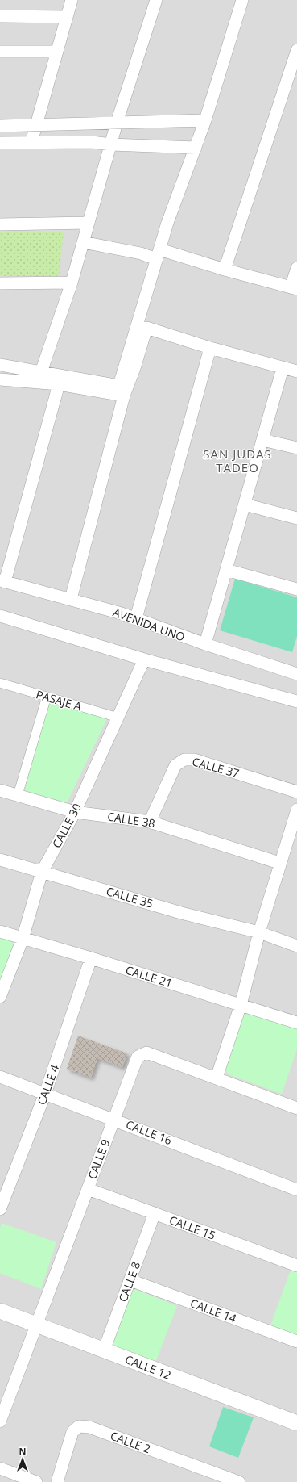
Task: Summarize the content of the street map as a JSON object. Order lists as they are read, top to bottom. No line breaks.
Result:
{"streets":{"street":["AVENIDA UNO","PASAJE A","CALLE 37","CALLE 38","CALLE 30","CALLE 35","CALLE 21","CALLE 4","CALLE 16","CALLE 9","CALLE 15","CALLE 8","CALLE 14","CALLE 12","CALLE 2"]},"crossings":[["PASAJE A","CALLE 30"],["CALLE 37","CALLE 38"],["CALLE 38","CALLE 30"],["CALLE 30","CALLE 35"],["CALLE 30","CALLE 21"],["CALLE 21","CALLE 4"],["CALLE 4","CALLE 16"],["CALLE 16","CALLE 9"],["CALLE 9","CALLE 15"],["CALLE 9","CALLE 12"],["CALLE 15","CALLE 8"],["CALLE 8","CALLE 14"],["CALLE 8","CALLE 12"]],"districts":["SAN JUDAS TADEO"],"north":"top"}
